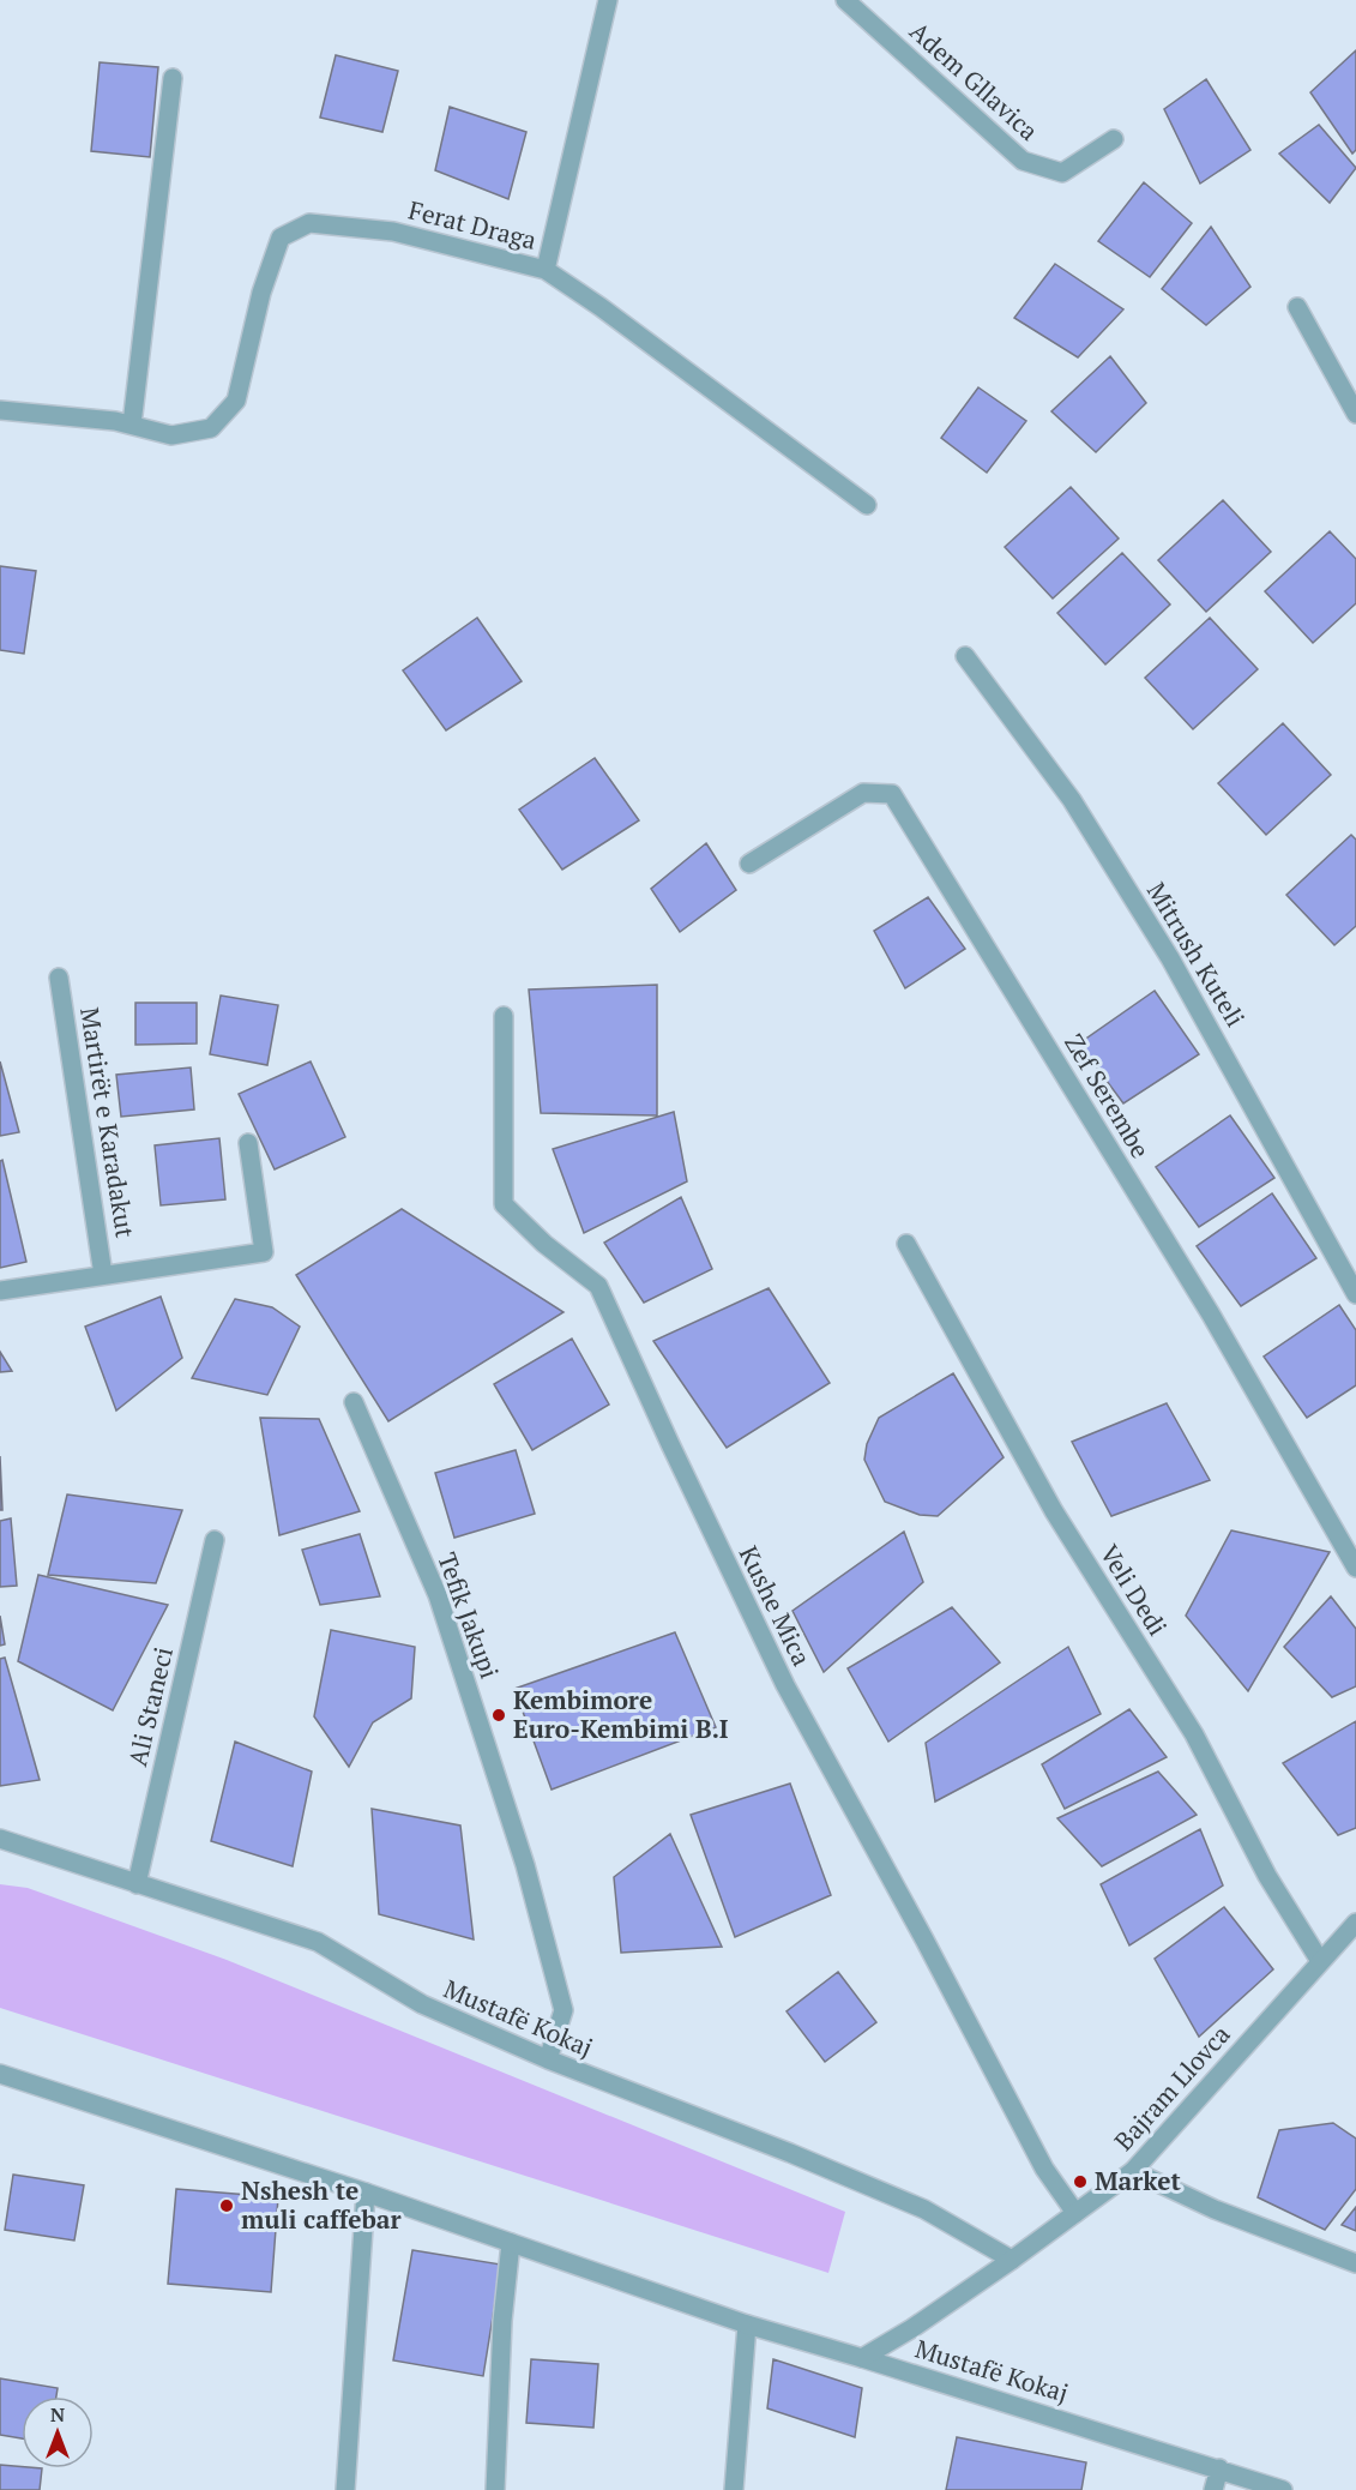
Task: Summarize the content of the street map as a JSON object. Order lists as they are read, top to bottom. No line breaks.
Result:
{"streets":{"street":["Adem Gllavica","Ferat Draga","Mitrush Kuteli","Zef Serembe","Martirët e Karadakut","Veli Dedi","Kushe Mica","Tefik Jakupi","Ali Staneci","Mustafë Kokaj","Bajram Llovca"]},"crossings":[["Veli Dedi","Bajram Llovca"],["Kushe Mica","Bajram Llovca"],["Tefik Jakupi","Mustafë Kokaj"],["Ali Staneci","Mustafë Kokaj"],["Mustafë Kokaj","Bajram Llovca"]],"places":["Kembimore Euro-Kembimi B.I","Market","Nshesh te muli caffebar"],"north":"top"}
